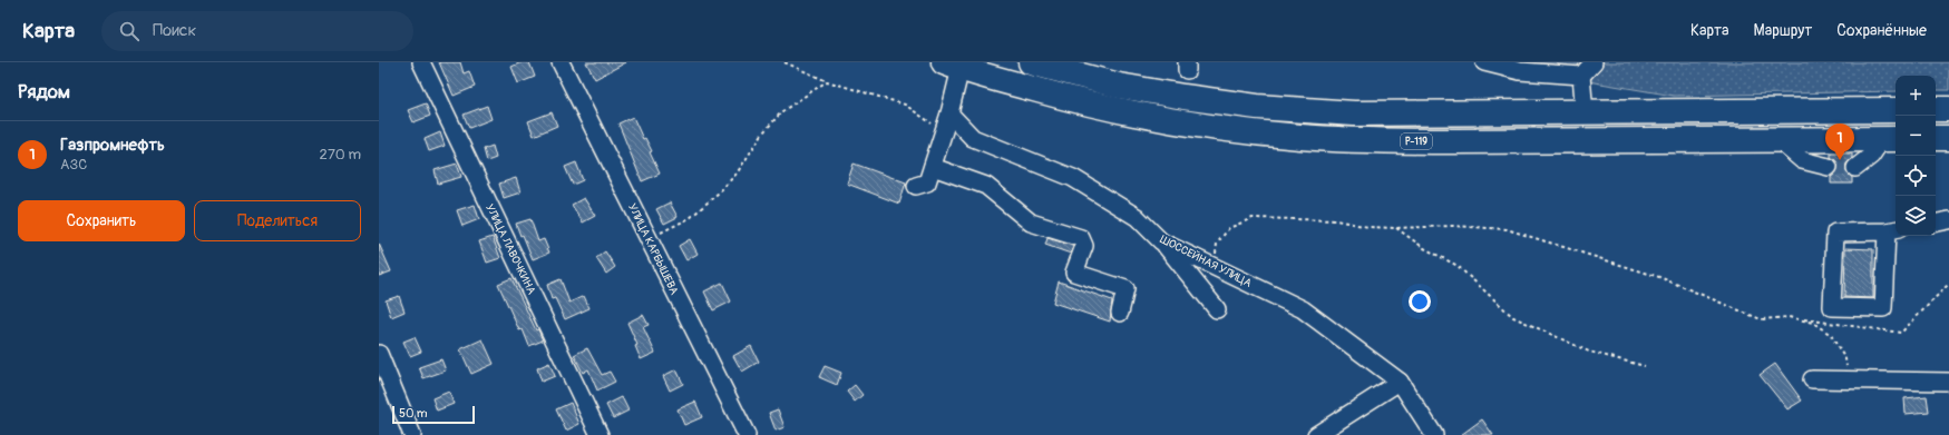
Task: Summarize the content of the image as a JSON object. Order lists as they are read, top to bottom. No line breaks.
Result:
{"streets":{"highway":["Р-119"],"street":["УЛИЦА ЛАВОЧКИНА","УЛИЦА КАРБЫШЕВА","ШОССЕЙНАЯ УЛИЦА"]},"scale_bar":"50 m","page":{"header":"Карта","search":"Поиск","nav":["Карта","Маршрут","Сохранённые"],"heading":"Рядом","map_buttons":["+","−"],"list":[{"mark":"1","name":"Газпромнефть","note":"АЗС","value":"270 m"}],"pins":"1","buttons":["Сохранить","Поделиться"],"scale":"50 m"}}
